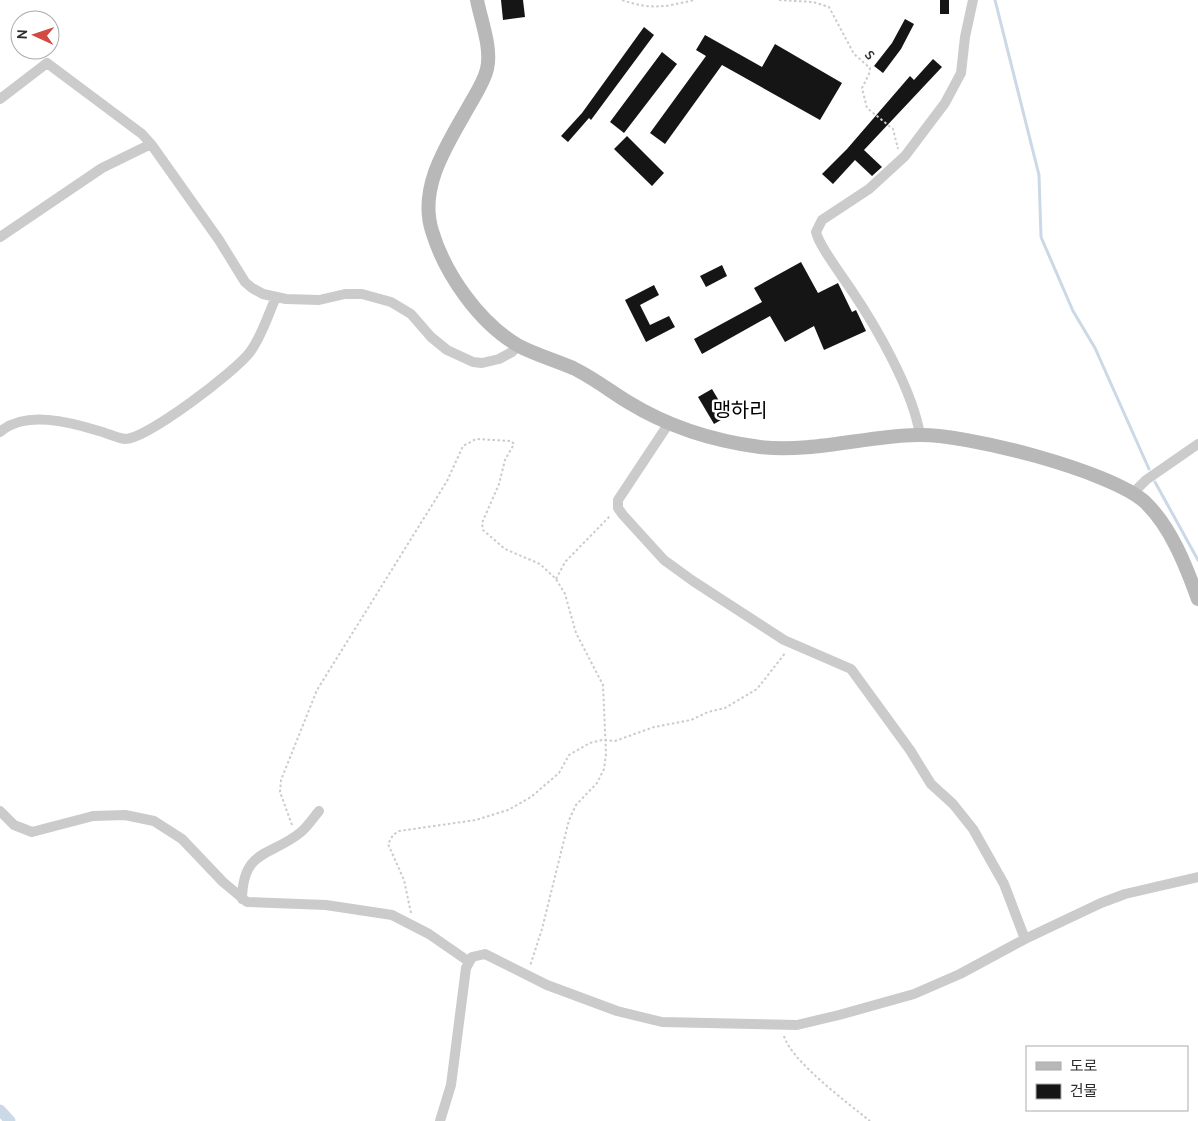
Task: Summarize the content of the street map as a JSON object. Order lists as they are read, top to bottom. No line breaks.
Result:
{"streets":{"path":["s"]},"districts":["맹하리"],"legend":["도로","건물"],"north":"left"}
